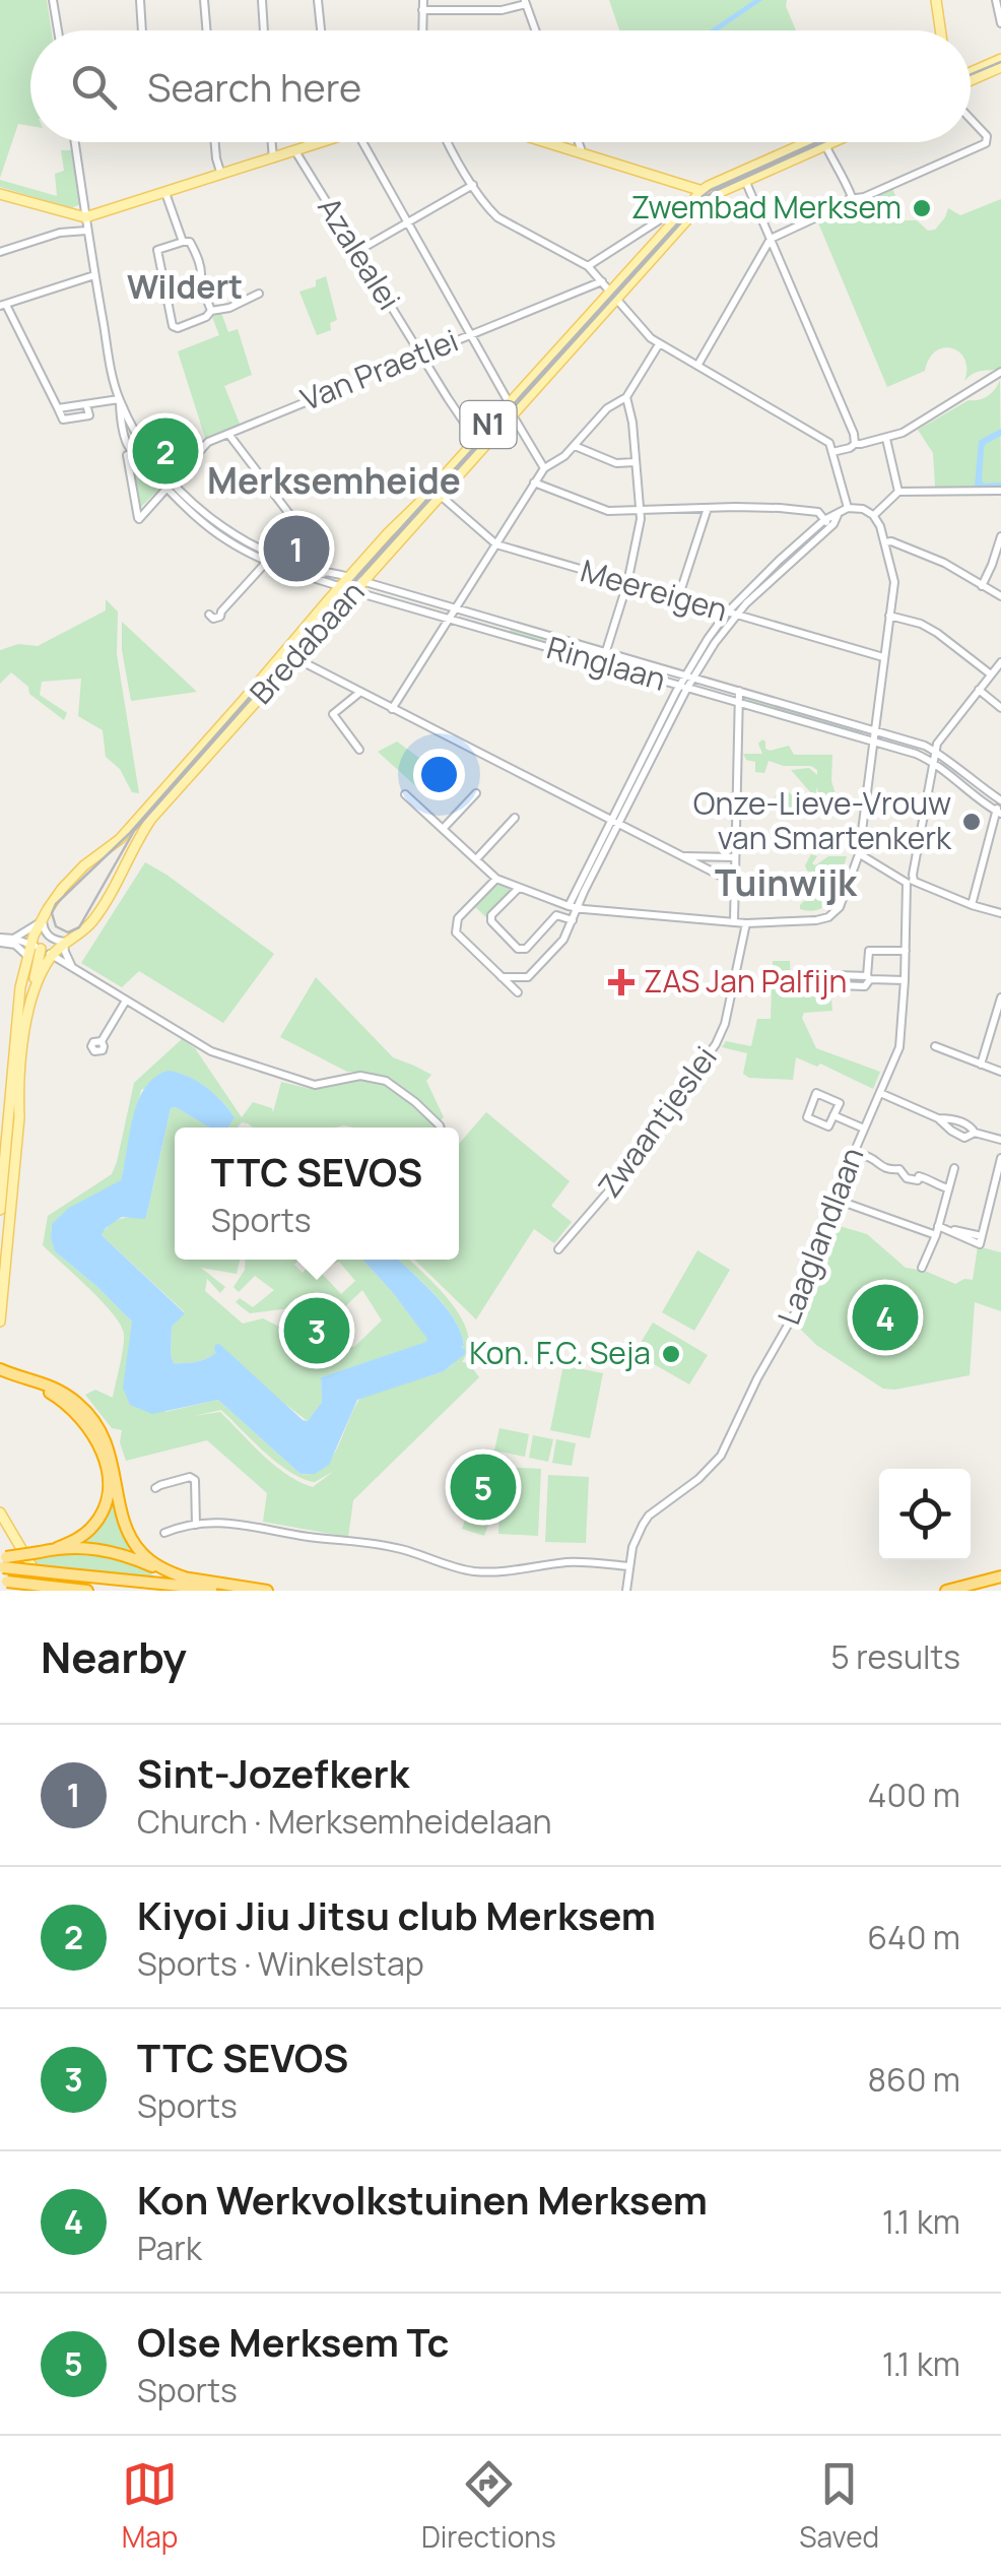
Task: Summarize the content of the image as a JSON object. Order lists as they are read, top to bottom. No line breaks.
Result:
{"streets":{"main road":["N1","Bredabaan"],"street":["Azalealei","Van Praetlei","Meereigen","Ringlaan","Zwaantjeslei","Laaglandlaan"]},"crossings":[["Azalealei","Van Praetlei"],["Azalealei","Bredabaan"],["Meereigen","Bredabaan"],["Bredabaan","Ringlaan"],["Ringlaan","Laaglandlaan"]],"districts":["Wildert","Merksemheide","Tuinwijk"],"places":{"other":["Zwembad Merksem","Onze-Lieve-Vrouw van Smartenkerk","Kon. F.C. Seja"],"health":["ZAS Jan Palfijn"]},"page":{"search":"Search here","pins":["2","1","4","3","5"],"popup":["TTC SEVOS","Sports"],"heading":["Nearby","5 results"],"list":[{"mark":"1","name":"Sint-Jozefkerk","note":"Church · Merksemheidelaan","value":"400 m"},{"mark":"2","name":"Kiyoi Jiu Jitsu club Merksem","note":"Sports · Winkelstap","value":"640 m"},{"mark":"3","name":"TTC SEVOS","note":"Sports","value":"860 m"},{"mark":"4","name":"Kon Werkvolkstuinen Merksem","note":"Park","value":"1.1 km"},{"mark":"5","name":"Olse Merksem Tc","note":"Sports","value":"1.1 km"}],"nav":["Map","Directions","Saved"]}}
